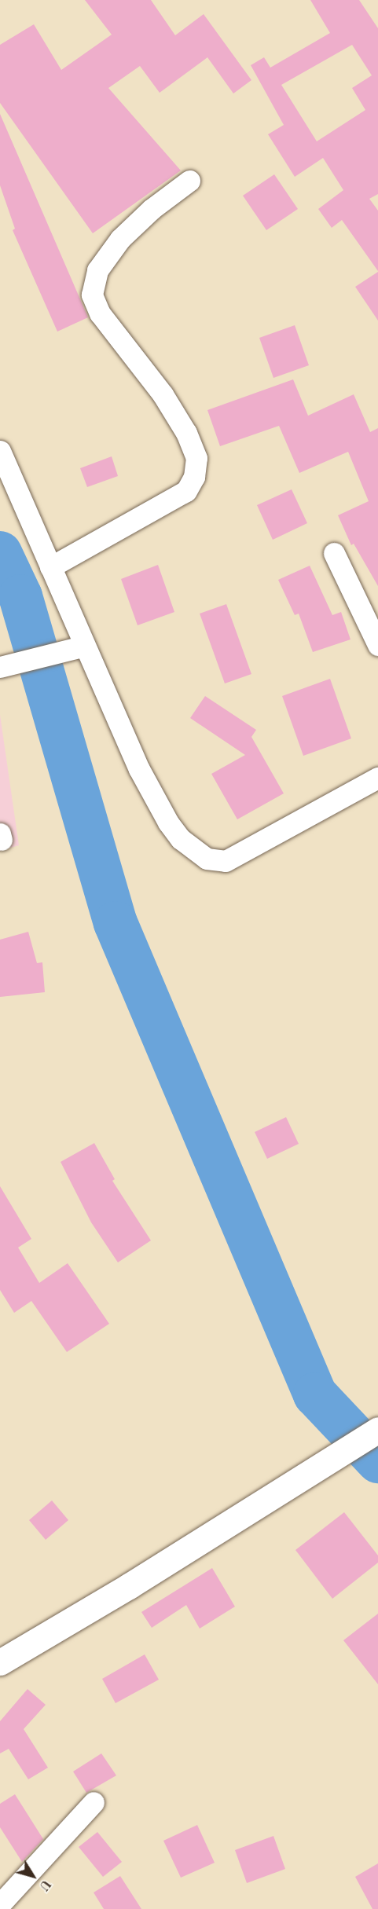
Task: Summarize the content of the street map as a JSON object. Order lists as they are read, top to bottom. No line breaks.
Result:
{"north":"bottom right"}
